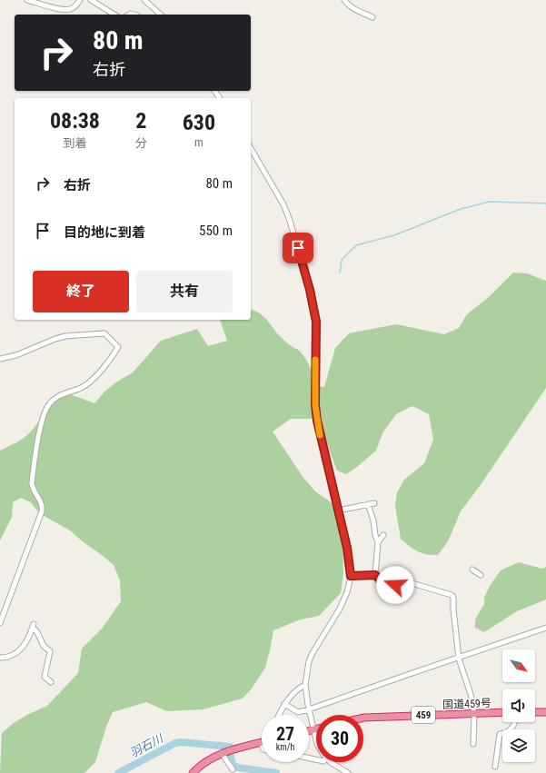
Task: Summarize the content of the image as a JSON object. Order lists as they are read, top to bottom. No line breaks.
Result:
{"streets":{"highway":["国道459号","459"]},"water":["羽石川"],"north":"bottom right","page":{"turn":["80 m","右折"],"eta":["08:38","到着","2","分","630","m"],"list":[{"name":"右折","value":"80 m"},{"name":"目的地に到着","value":"550 m"}],"buttons":["終了","共有"],"speed":"27 km/h","limit":"30"}}
